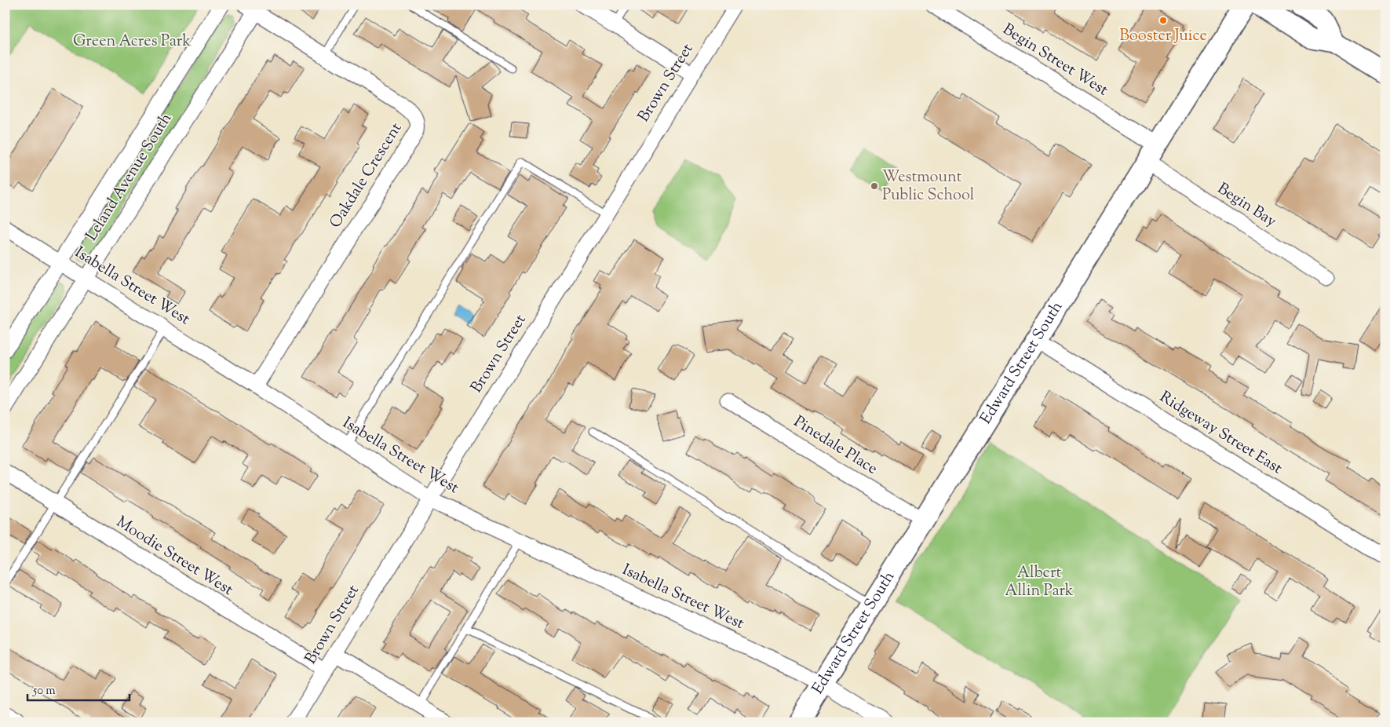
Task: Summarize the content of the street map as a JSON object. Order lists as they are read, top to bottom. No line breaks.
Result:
{"streets":{"main road":["Edward Street South"],"street":["Begin Street West","Brown Street","Oakdale Crescent","Leland Avenue South","Begin Bay","Isabella Street West","Ridgeway Street East","Pinedale Place","Moodie Street West"]},"crossings":[["Begin Street West","Begin Bay"],["Begin Street West","Edward Street South"],["Brown Street","Isabella Street West"],["Brown Street","Moodie Street West"],["Oakdale Crescent","Leland Avenue South"],["Oakdale Crescent","Isabella Street West"],["Leland Avenue South","Isabella Street West"],["Begin Bay","Edward Street South"],["Isabella Street West","Edward Street South"],["Edward Street South","Ridgeway Street East"],["Edward Street South","Pinedale Place"]],"parks":["Green Acres Park","Albert Allin Park"],"places":["Booster Juice","Westmount Public School"],"scale_bar":"50 m"}
